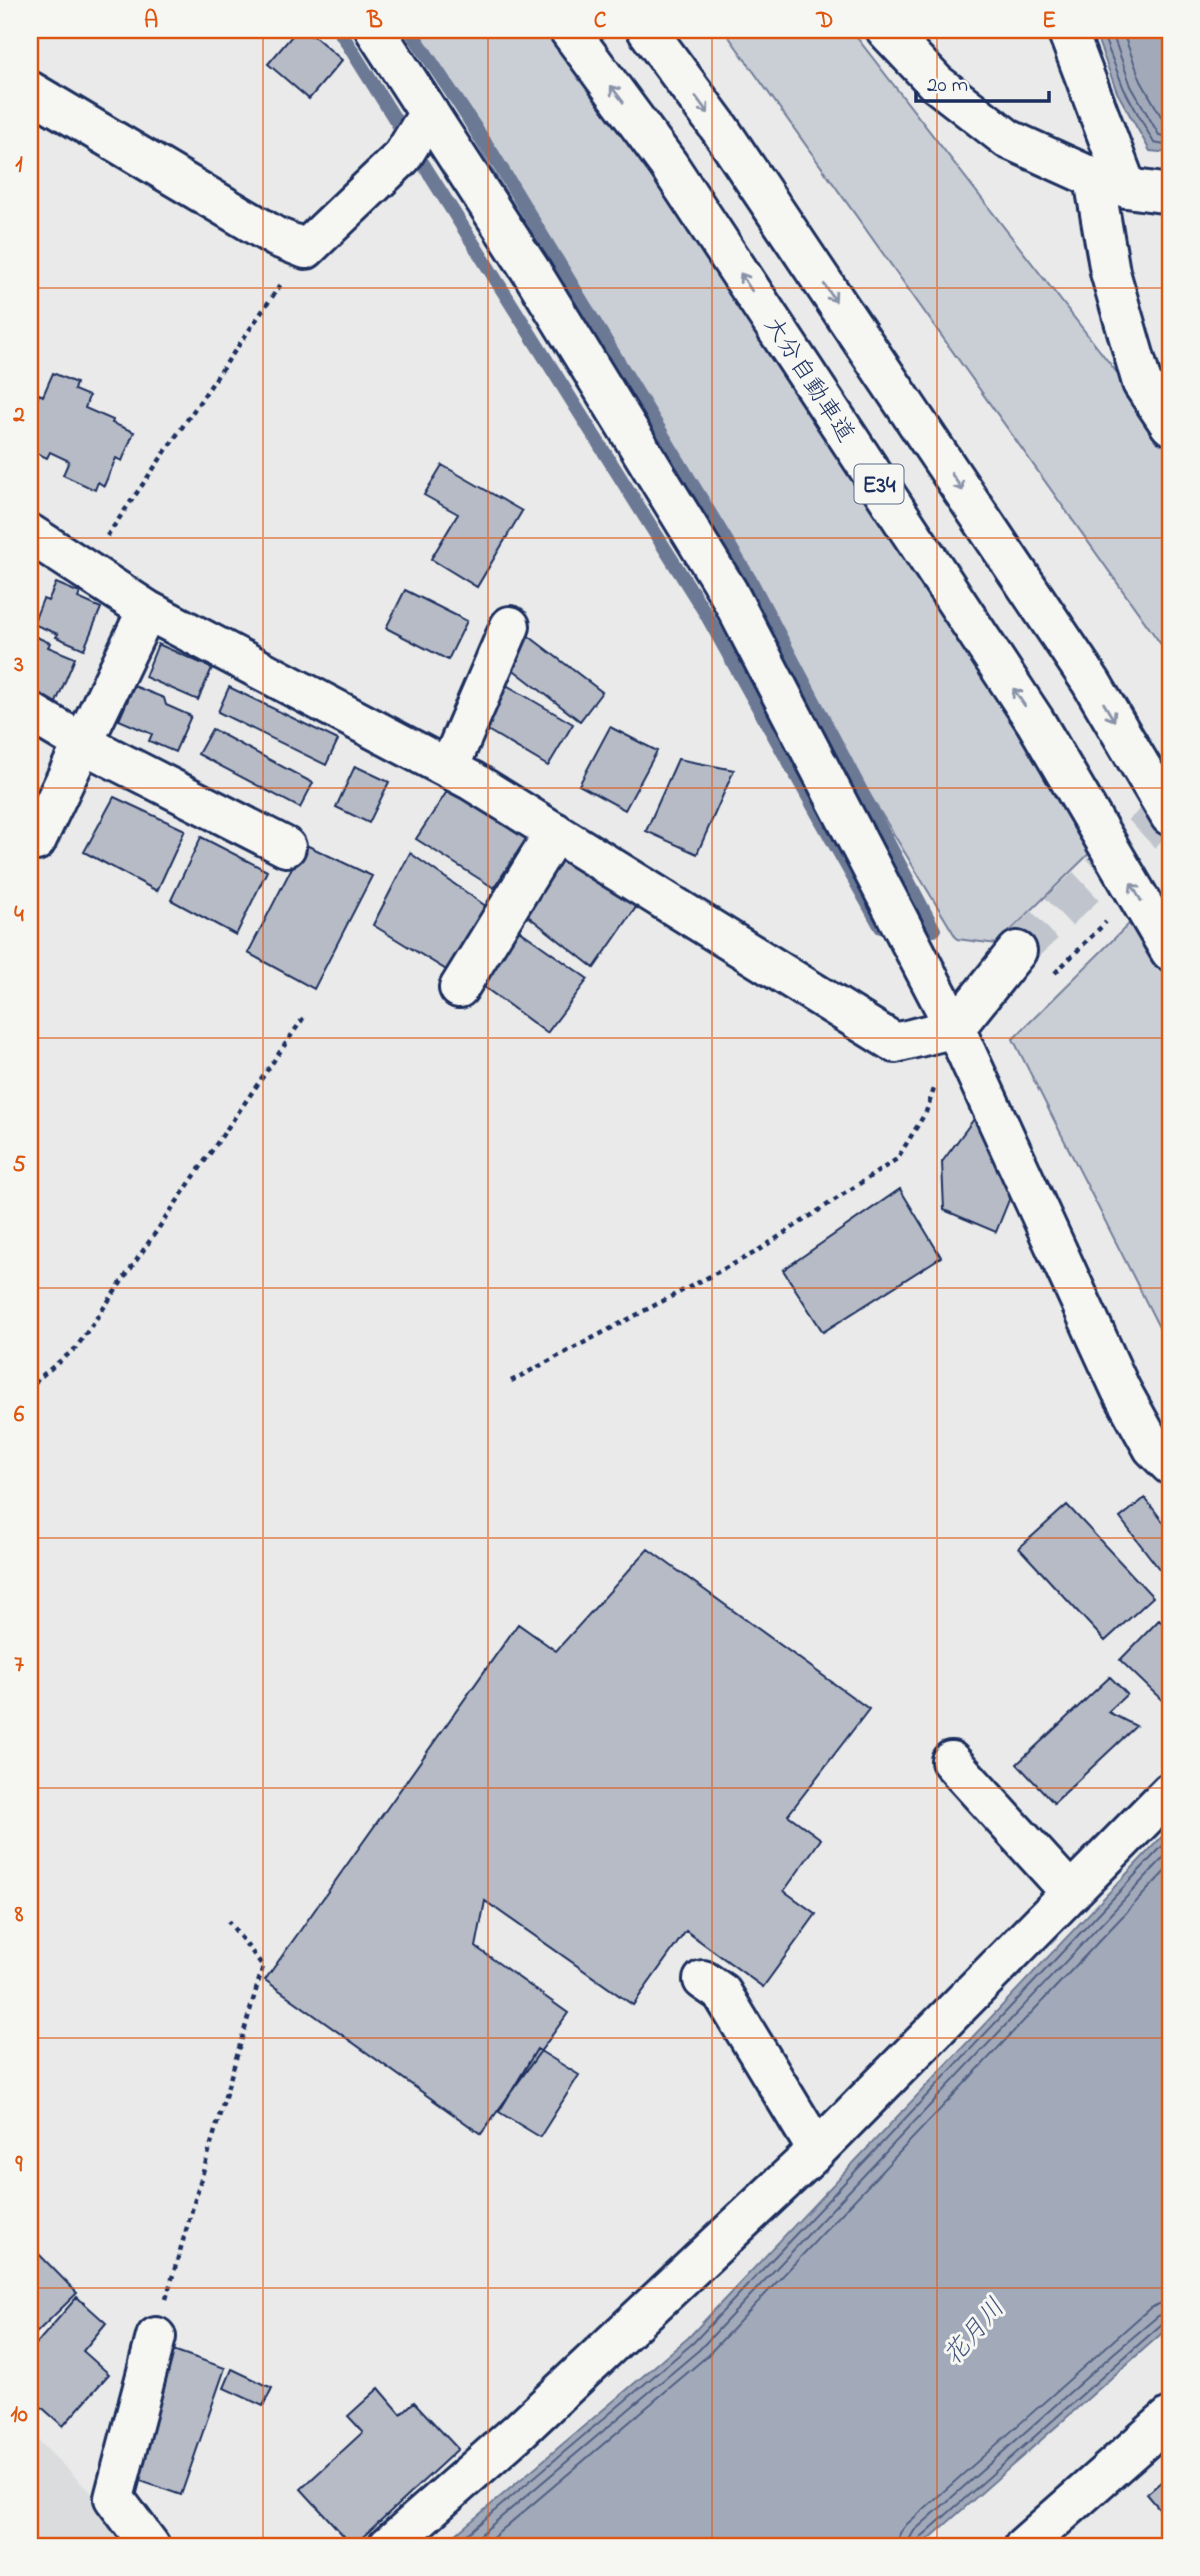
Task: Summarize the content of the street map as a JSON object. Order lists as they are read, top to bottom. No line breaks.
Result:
{"streets":{"main road":["大分自動車道","E34"]},"water":["花月川"],"scale_bar":"20 m","grid":{"columns":["A","B","C","D","E"],"rows":["1","2","3","4","5","6","7","8","9","10"]}}
